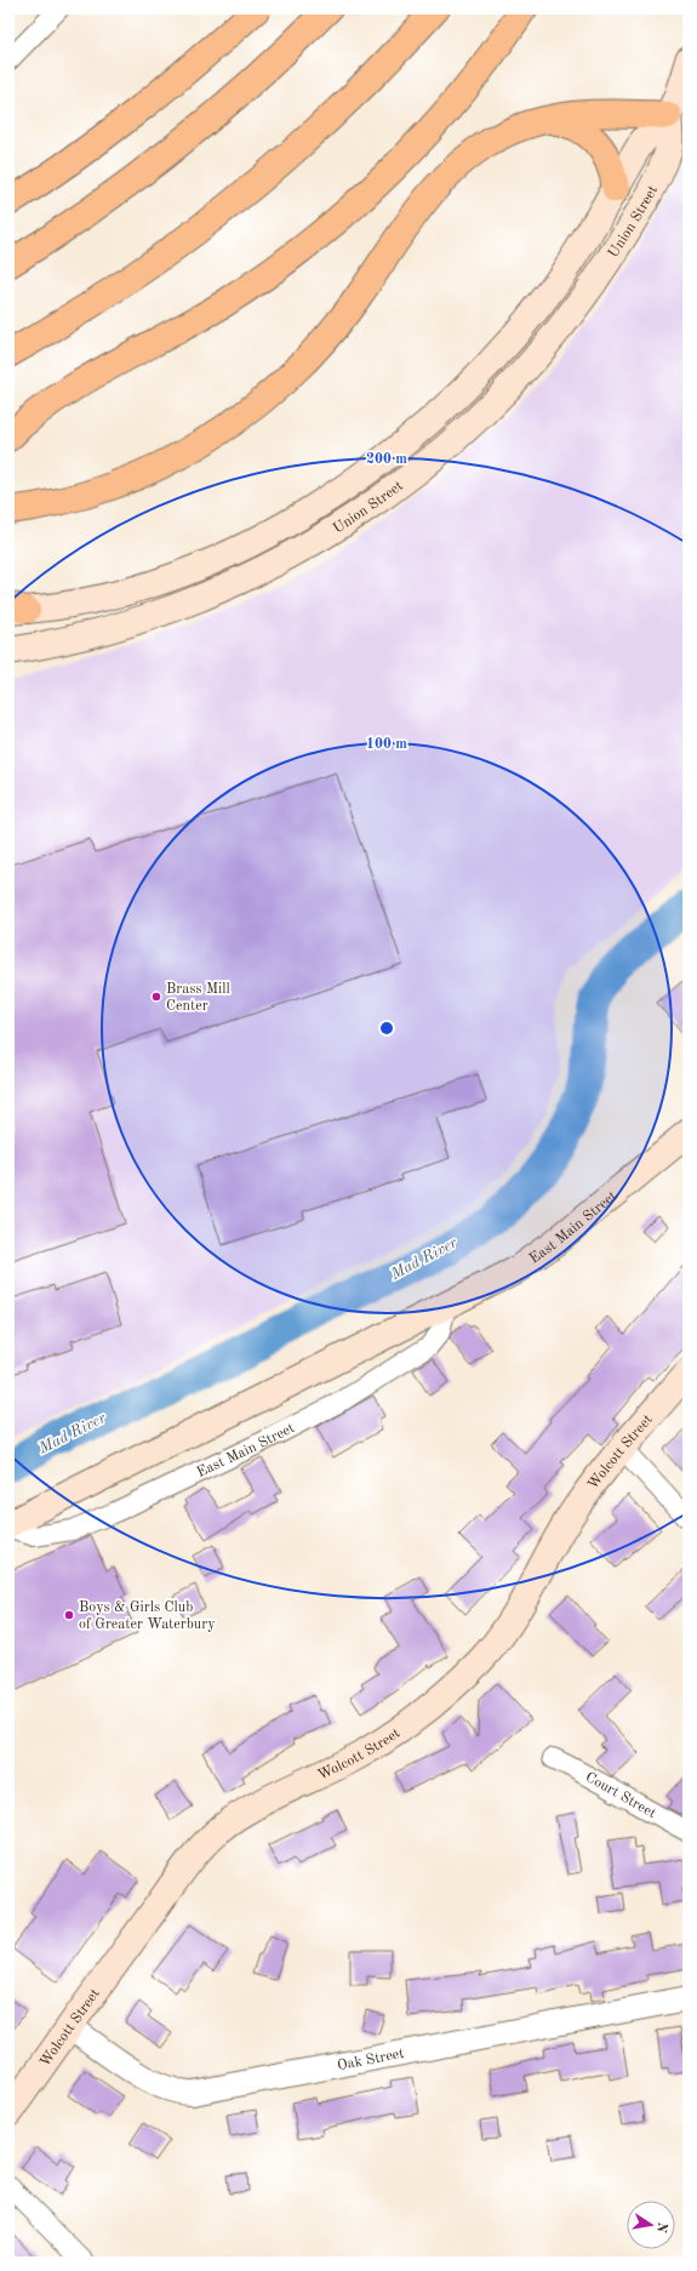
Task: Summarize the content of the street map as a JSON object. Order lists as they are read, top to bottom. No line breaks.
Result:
{"streets":{"main road":["Union Street","East Main Street","Wolcott Street"],"street":["Court Street","Oak Street"]},"crossings":[["Wolcott Street","Oak Street"]],"water":["Mad River"],"places":["Brass Mill Center","Boys & Girls Club of Greater Waterbury"],"north":"right","rings":["200 m","100 m"]}
